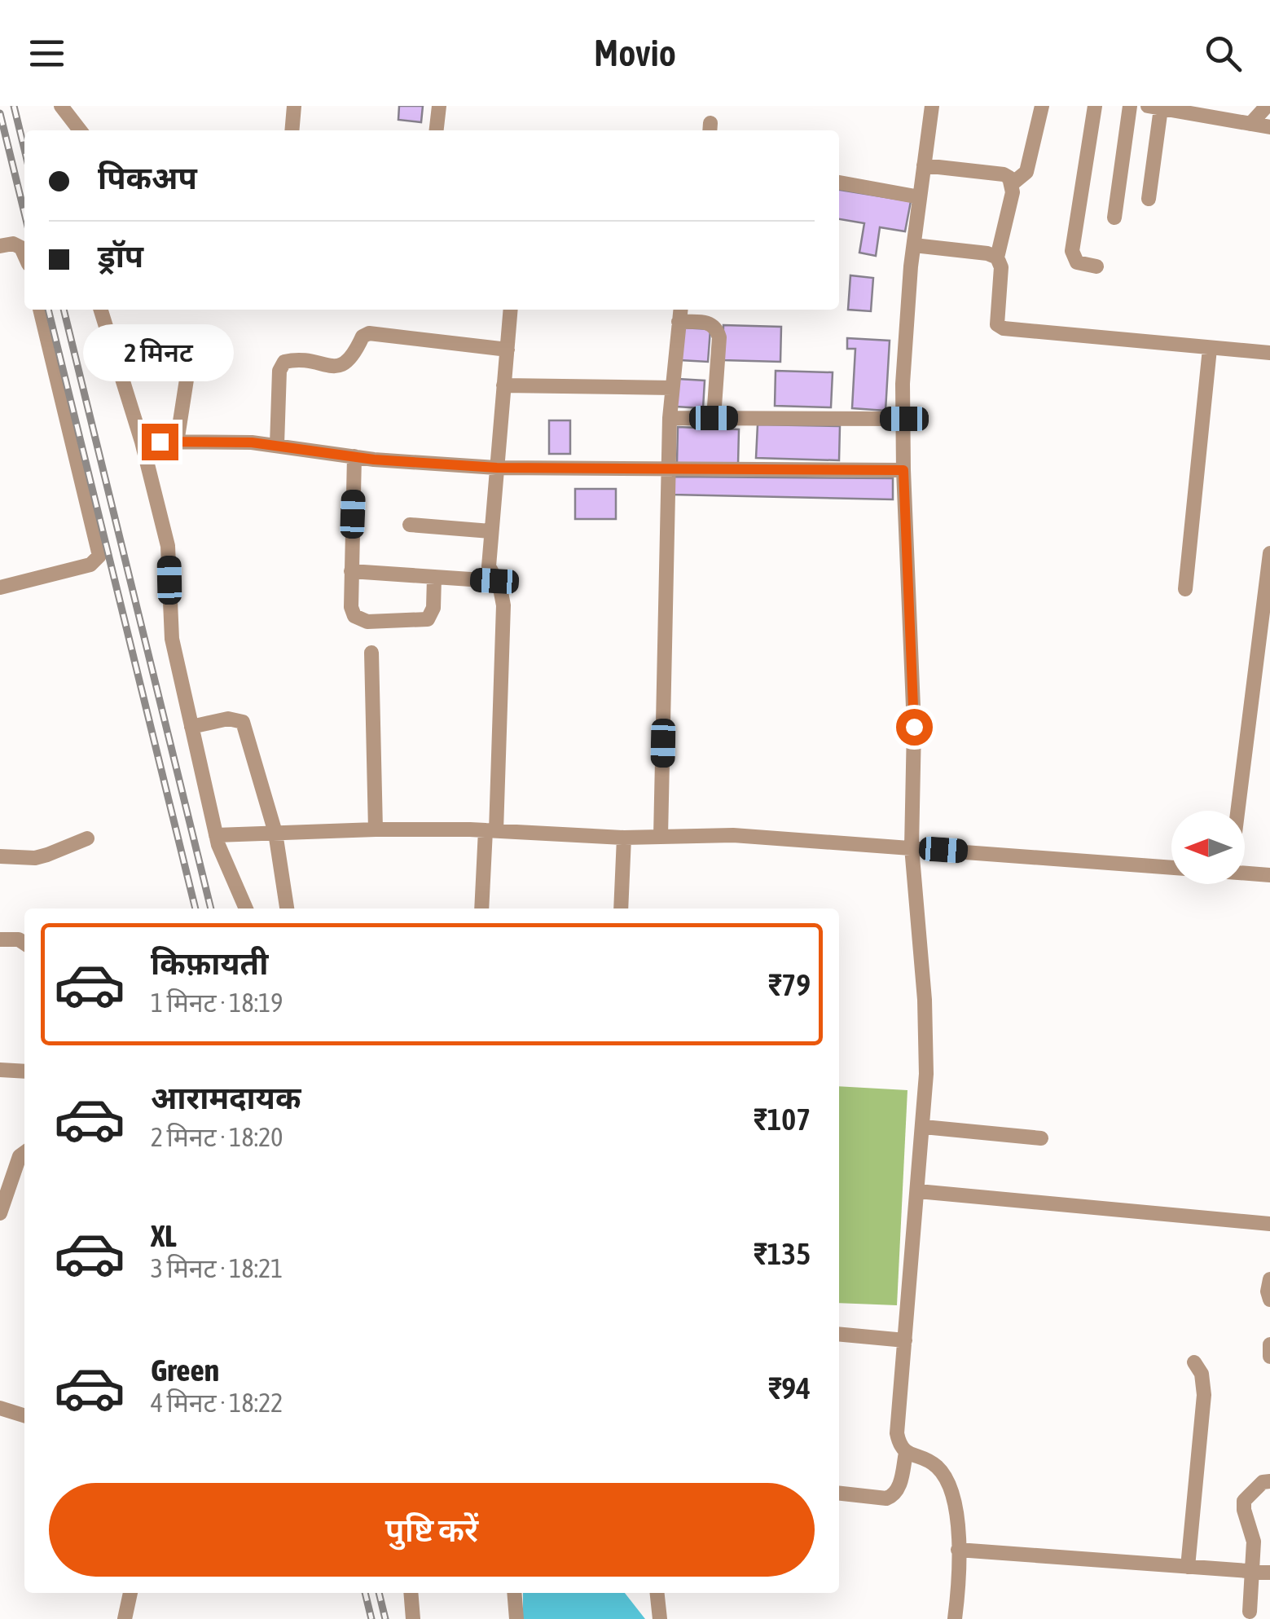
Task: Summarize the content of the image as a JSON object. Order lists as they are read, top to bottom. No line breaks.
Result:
{"north":"left","page":{"header":"Movio","banner":["पिकअप","ड्रॉप"],"bubble":"2 मिनट","list":[{"name":"किफ़ायती","note":"1 मिनट · 18:19","value":"₹79"},{"name":"आरामदायक","note":"2 मिनट · 18:20","value":"₹107"},{"name":"XL","note":"3 मिनट · 18:21","value":"₹135"},{"name":"Green","note":"4 मिनट · 18:22","value":"₹94"}],"buttons":"पुष्टि करें"}}
